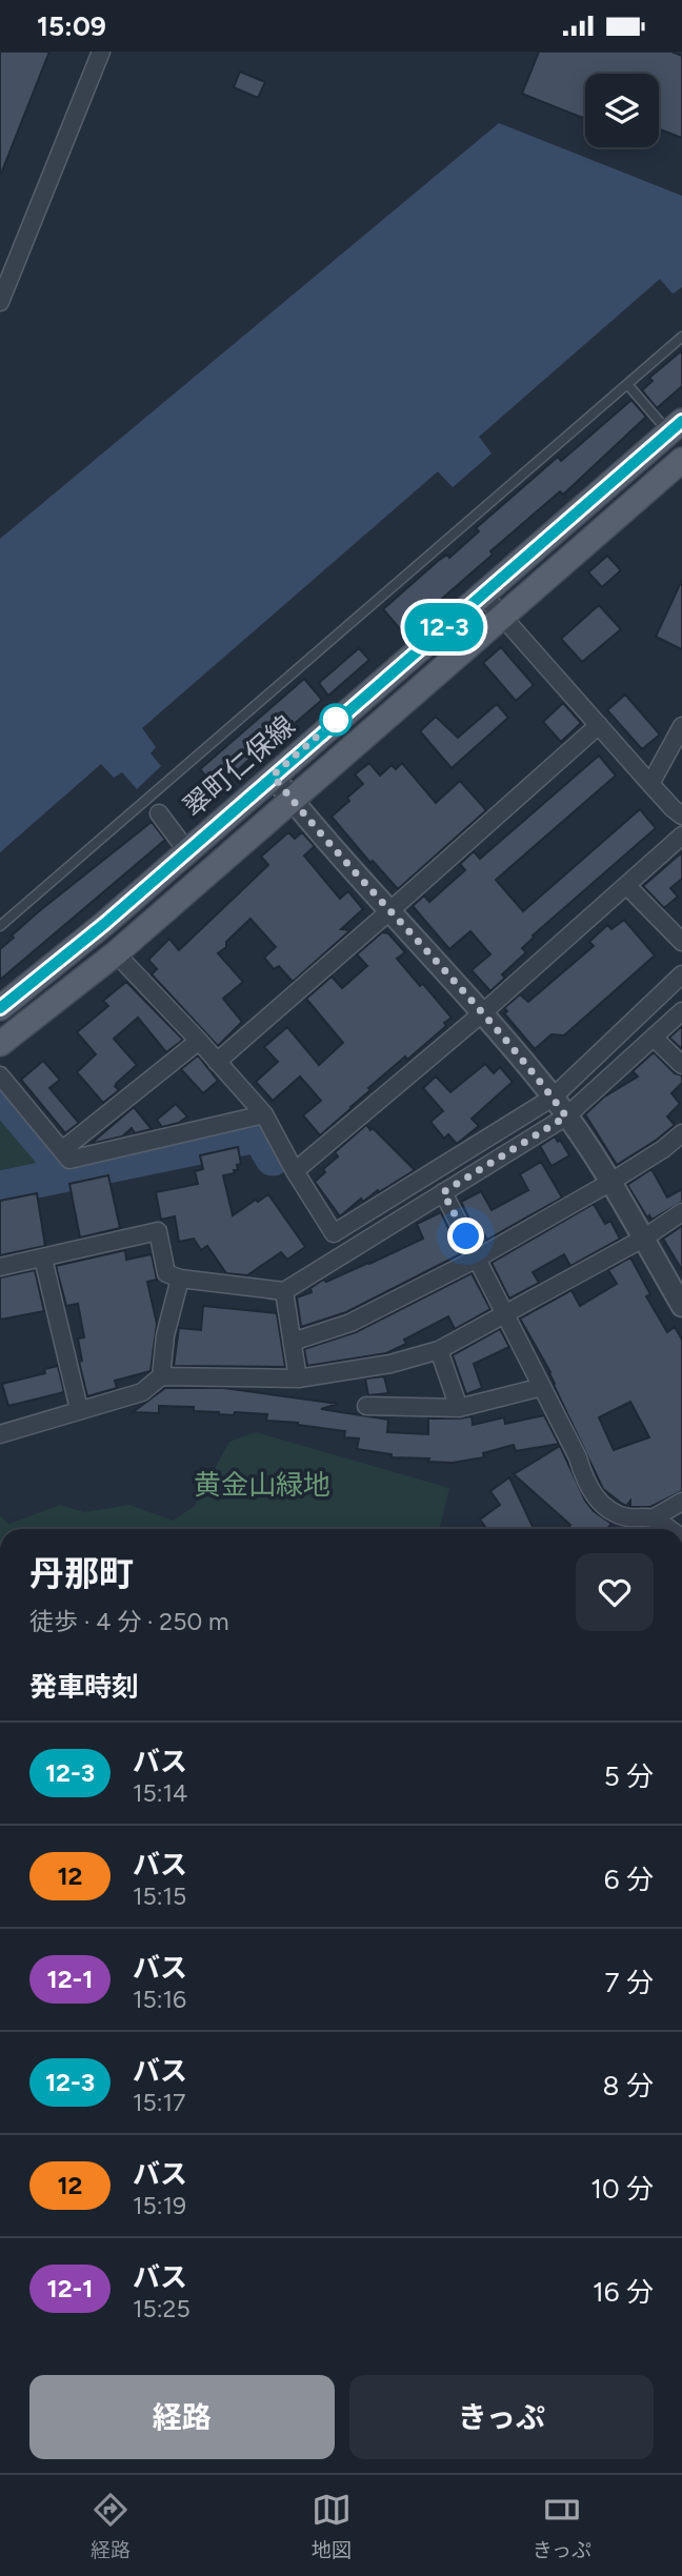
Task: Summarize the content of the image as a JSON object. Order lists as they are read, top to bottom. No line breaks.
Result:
{"streets":{"main road":["翠町仁保線"]},"parks":["黄金山緑地"],"lines":["bus line 12-3"],"page":{"status":"15:09","on_map":"12-3","heading":[["丹那町","徒歩 · 4 分 · 250 m"],"発車時刻"],"list":[{"mark":"12-3","name":"バス","note":"15:14","value":"5 分"},{"mark":"12","name":"バス","note":"15:15","value":"6 分"},{"mark":"12-1","name":"バス","note":"15:16","value":"7 分"},{"mark":"12-3","name":"バス","note":"15:17","value":"8 分"},{"mark":"12","name":"バス","note":"15:19","value":"10 分"},{"mark":"12-1","name":"バス","note":"15:25","value":"16 分"}],"buttons":["経路","きっぷ"],"tabs":["経路","地図","きっぷ"]}}
